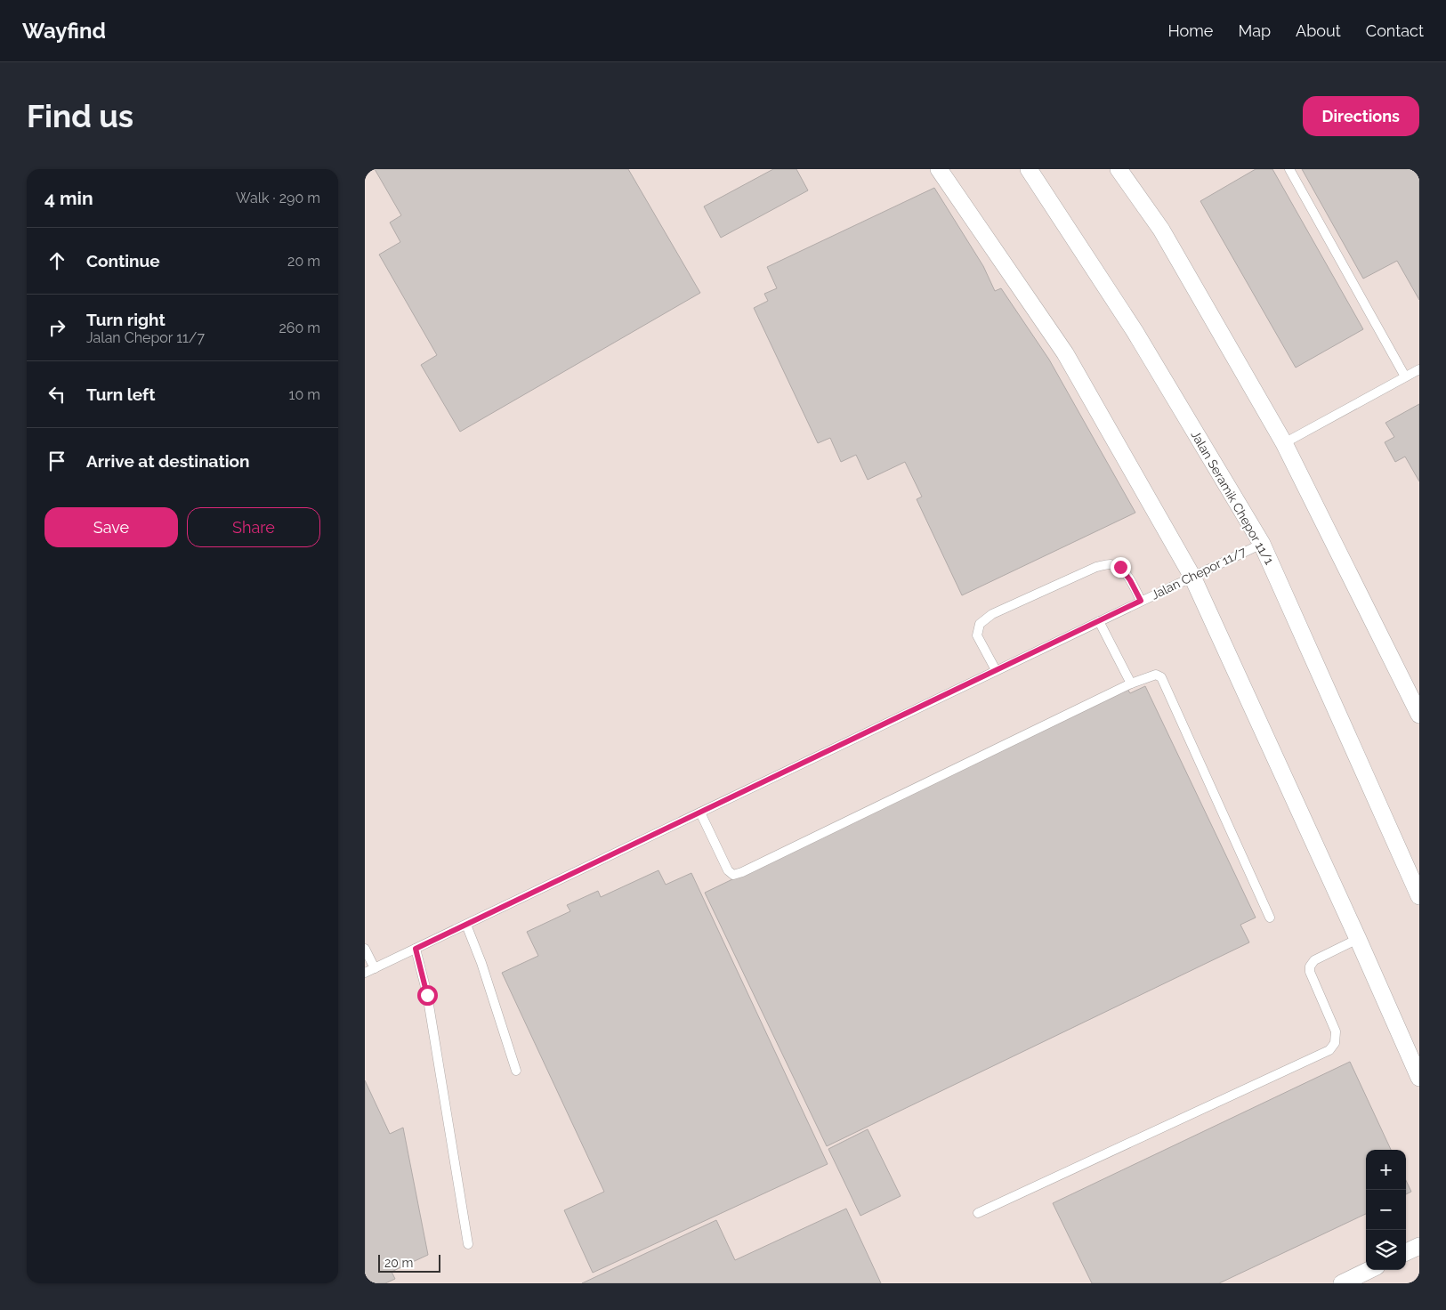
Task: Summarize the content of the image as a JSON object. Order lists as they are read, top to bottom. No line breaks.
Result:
{"streets":{"street":["Jalan Seramik Chepor 11/1"],"lane":["Jalan Chepor 11/7"]},"crossings":[["Jalan Seramik Chepor 11/1","Jalan Chepor 11/7"]],"scale_bar":"20 m","page":{"header":"Wayfind","nav":["Home","Map","About","Contact"],"buttons":["Directions",["Save","Share"]],"title":"Find us","heading":["4 min","Walk · 290 m"],"list":[["Continue","20 m"],["Turn right","Jalan Chepor 11/7","260 m"],["Turn left","10 m"],"Arrive at destination"],"map_buttons":["+","−"],"scale":"20 m"}}
